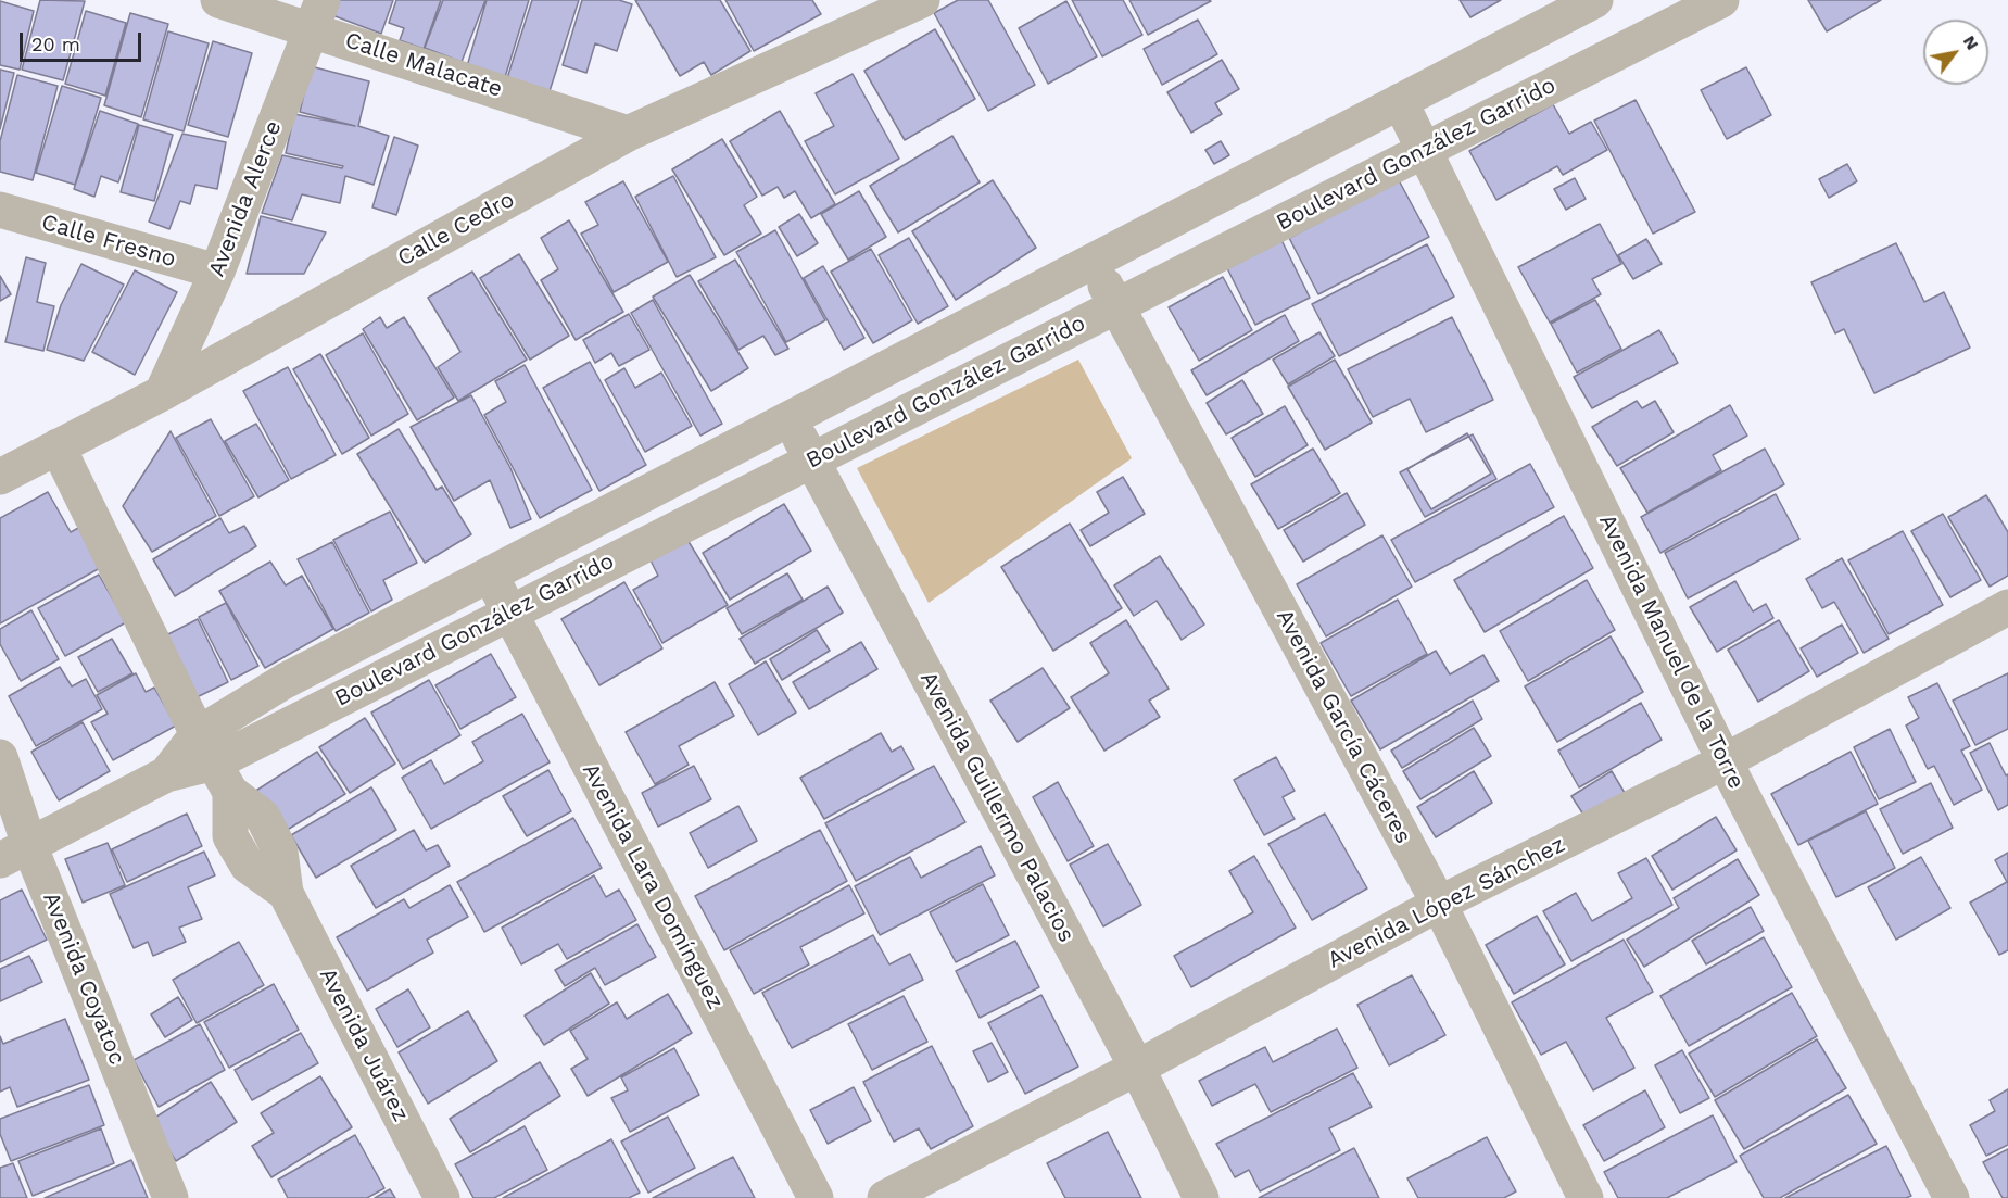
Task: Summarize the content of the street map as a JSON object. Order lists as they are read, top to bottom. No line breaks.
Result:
{"streets":{"street":["Calle Malacate","Boulevard González Garrido","Avenida Alerce","Calle Cedro","Calle Fresno","Avenida Manuel de la Torre","Avenida García Cáceres","Avenida Guillermo Palacios","Avenida Lara Domínguez","Avenida López Sánchez","Avenida Coyatoc","Avenida Juárez"]},"crossings":[["Calle Malacate","Avenida Alerce"],["Calle Malacate","Calle Cedro"],["Boulevard González Garrido","Avenida Manuel de la Torre"],["Boulevard González Garrido","Avenida García Cáceres"],["Boulevard González Garrido","Avenida Guillermo Palacios"],["Boulevard González Garrido","Avenida Lara Domínguez"],["Boulevard González Garrido","Avenida Coyatoc"],["Boulevard González Garrido","Avenida Juárez"],["Avenida Alerce","Calle Cedro"],["Avenida Alerce","Calle Fresno"],["Avenida Manuel de la Torre","Avenida López Sánchez"],["Avenida García Cáceres","Avenida López Sánchez"],["Avenida Guillermo Palacios","Avenida López Sánchez"]],"scale_bar":"20 m","north":"top right"}
